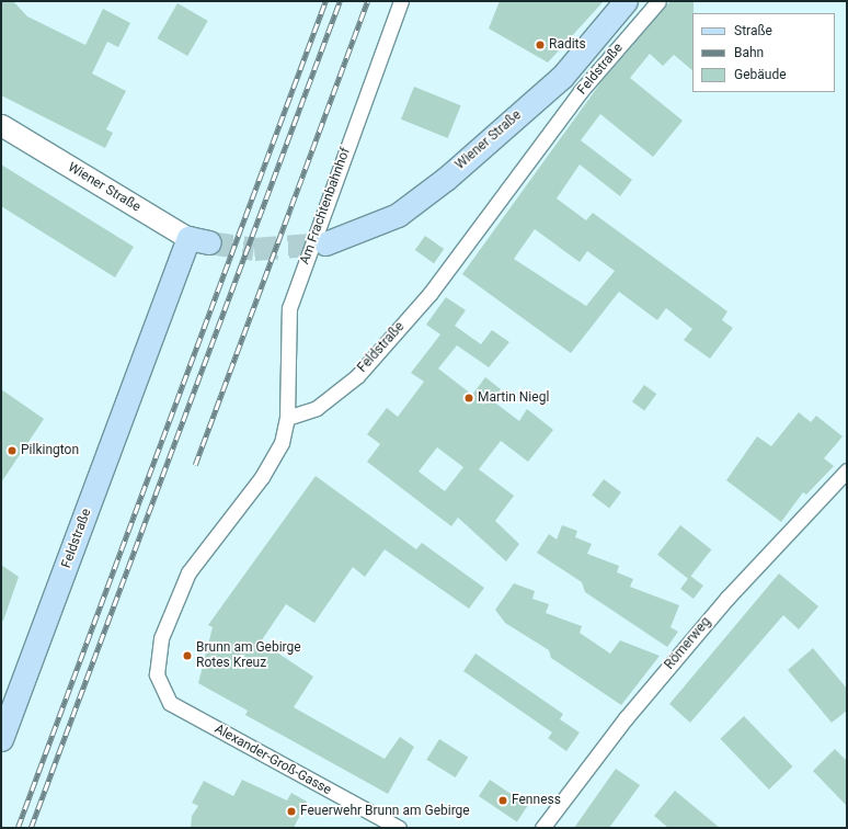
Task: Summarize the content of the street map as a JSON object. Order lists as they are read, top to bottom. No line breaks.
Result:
{"streets":{"main road":["Feldstraße","Wiener Straße"],"street":["Am Frachtenbahnhof","Römerweg","Alexander-Groß-Gasse"]},"crossings":[["Feldstraße","Wiener Straße"],["Feldstraße","Am Frachtenbahnhof"],["Feldstraße","Alexander-Groß-Gasse"],["Am Frachtenbahnhof","Alexander-Groß-Gasse"]],"places":["Radits","Martin Niegl","Pilkington","Brunn am Gebirge Rotes Kreuz","Fenness","Feuerwehr Brunn am Gebirge"],"legend":["Straße","Bahn","Gebäude"]}
